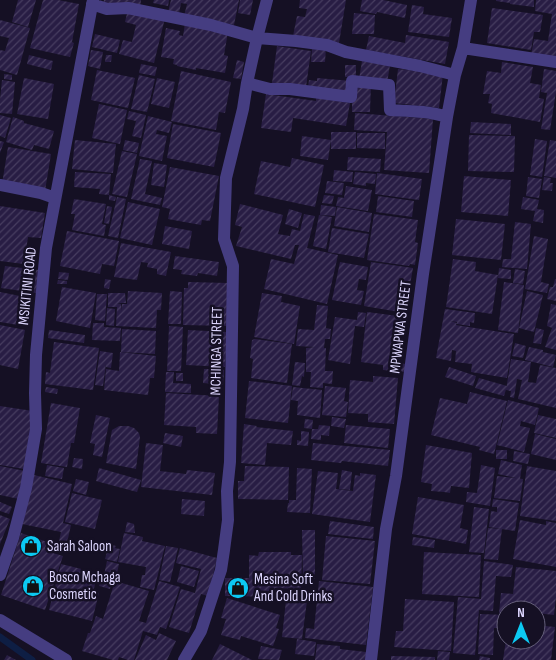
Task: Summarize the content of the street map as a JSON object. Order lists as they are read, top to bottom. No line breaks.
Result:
{"streets":{"street":["MSIKITINI ROAD","MPWAPWA STREET","MCHINGA STREET"]},"places":{"shop":["Sarah Saloon","Bosco Mchaga Cosmetic","Mesina Soft And Cold Drinks"]},"north":"top"}
